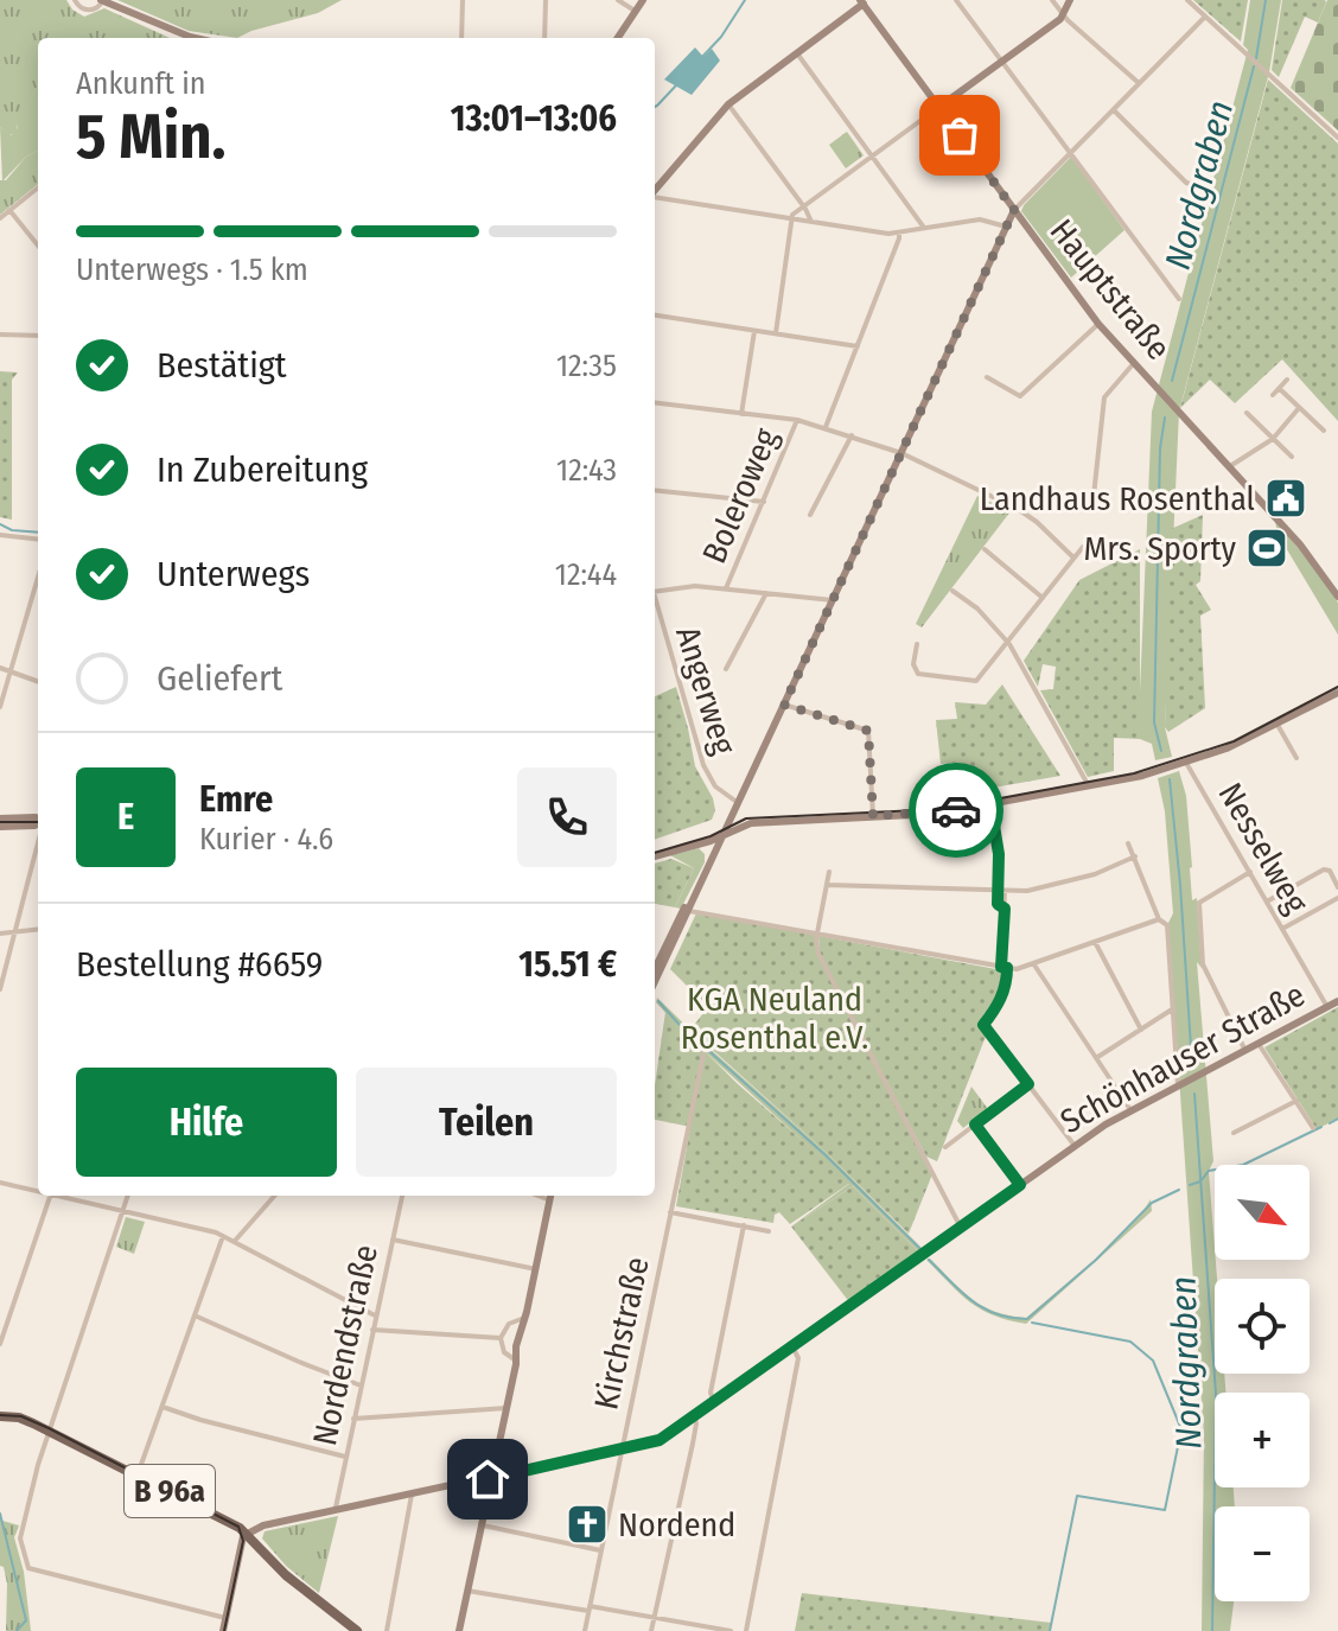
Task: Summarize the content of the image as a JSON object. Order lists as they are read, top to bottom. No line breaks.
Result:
{"streets":{"main road":["B 96a"],"street":["Hauptstraße","Boleroweg","Angerweg","Nesselweg","Schönhauser Straße","Kirchstraße","Nordendstraße"]},"crossings":[["Nesselweg","Schönhauser Straße"],["Schönhauser Straße","Kirchstraße"],["Schönhauser Straße","Nordendstraße"],["Schönhauser Straße","B 96a"]],"water":["Nordgraben"],"parks":["KGA Neuland Rosenthal e.V."],"places":{"public building":["Landhaus Rosenthal"],"sports":["Mrs. Sporty"],"church":["Nordend"]},"north":"bottom right","page":{"heading":["5 Min.","Ankunft in","13:01–13:06"],"panel":["Emre","Kurier · 4.6","Bestellung #6659","15.51 €"],"bar":"Unterwegs · 1.5 km","list":[["Bestätigt","12:35"],["In Zubereitung","12:43"],["Unterwegs","12:44"],"Geliefert"],"round":"E","buttons":["Hilfe","Teilen"],"map_buttons":["+","−"]}}
